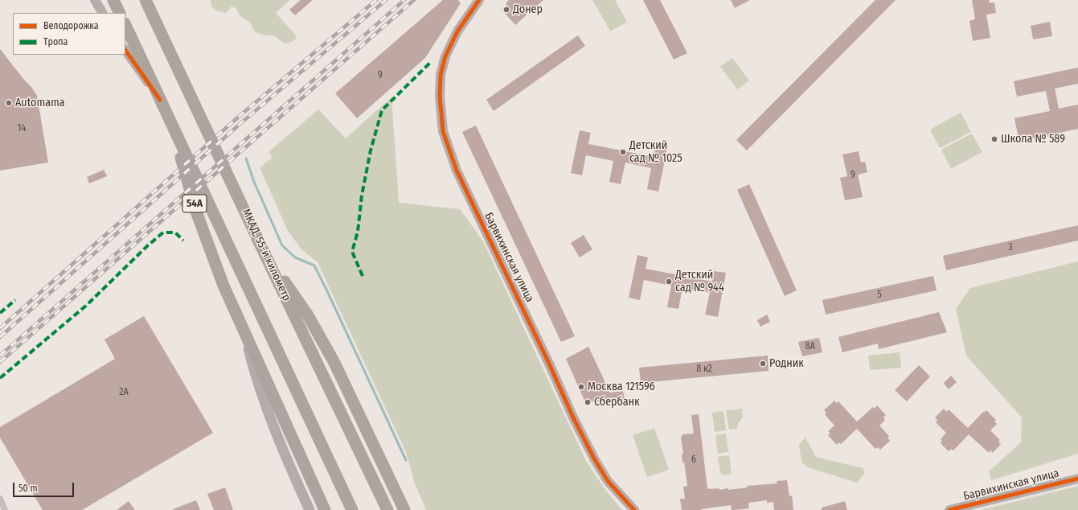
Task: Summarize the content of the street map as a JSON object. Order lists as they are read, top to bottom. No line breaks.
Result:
{"streets":{"highway":["54А","МКАД, 55-й километр"],"street":["Барвихинская улица"]},"places":["Донер","Automama","Школа № 589","Детский сад № 1025","Детский сад № 944","Родник","Москва 121596","Сбербанк"],"house_numbers":["9","14","9","3","5","8А","8 к2","2А","6"],"legend":["Велодорожка","Тропа"],"scale_bar":"50 m"}
